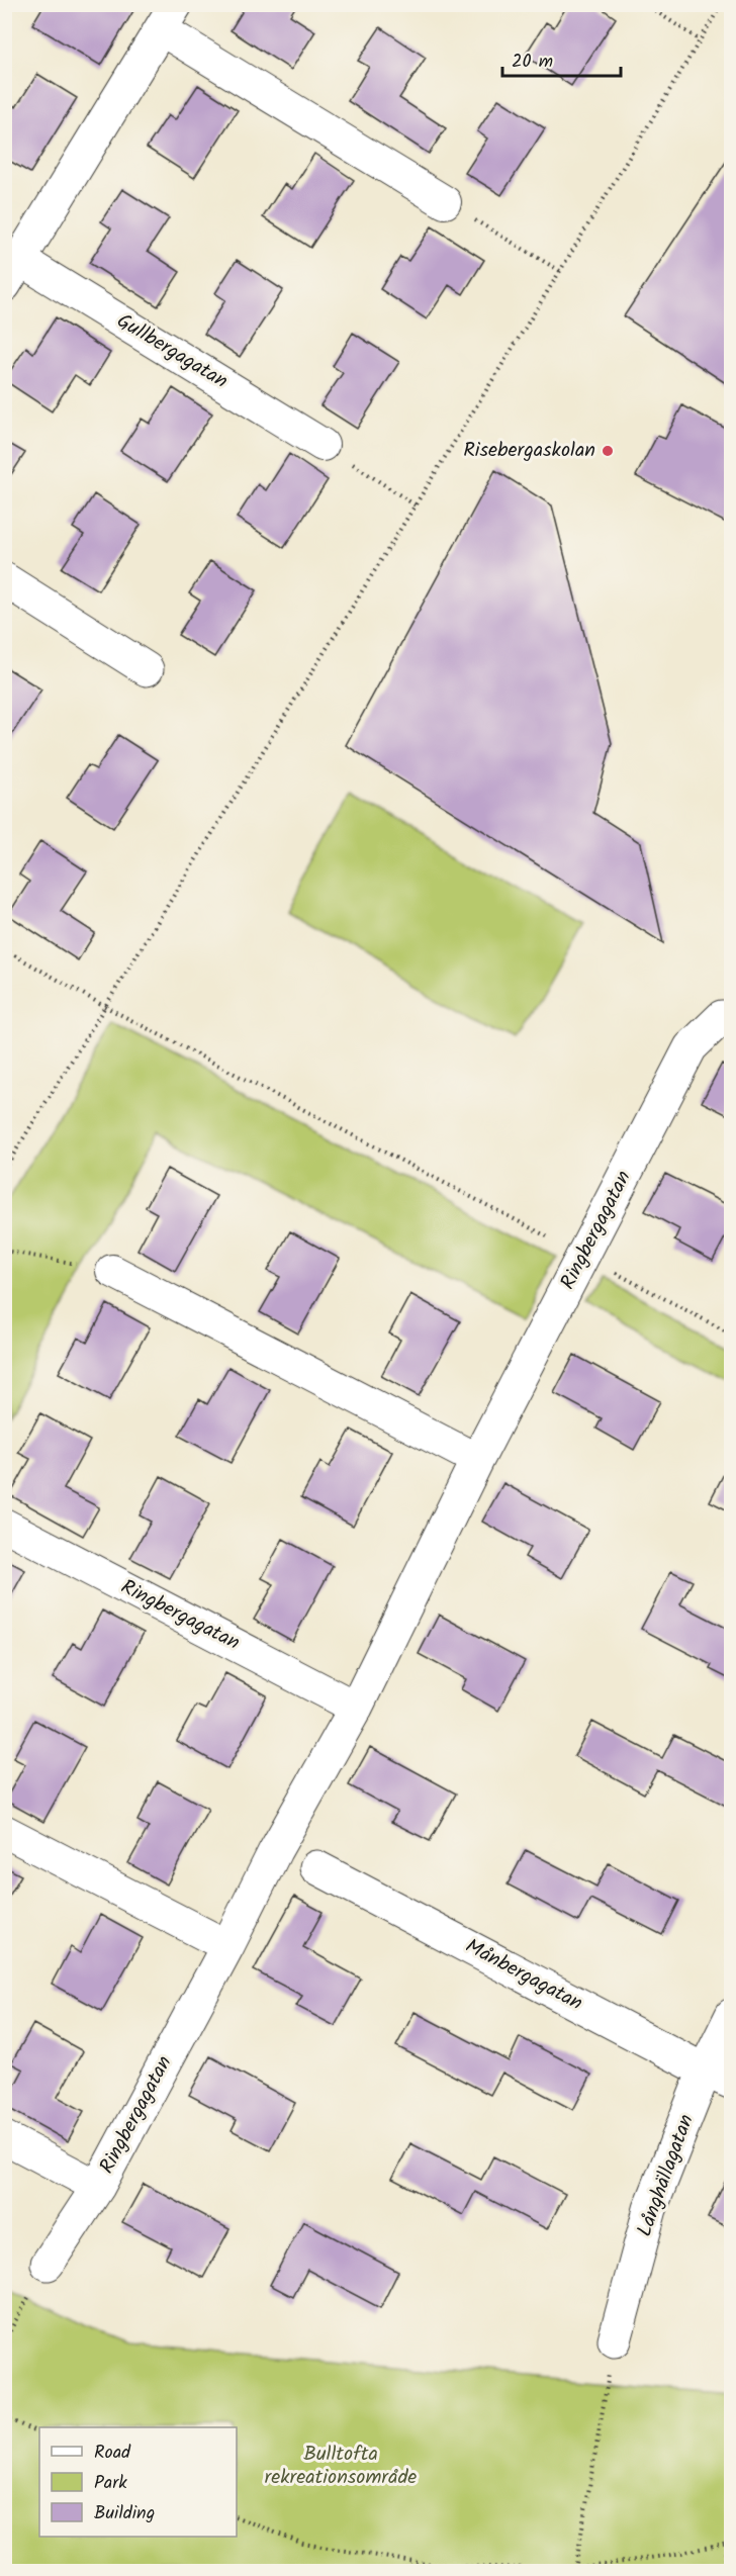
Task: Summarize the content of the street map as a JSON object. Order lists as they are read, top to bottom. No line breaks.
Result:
{"streets":{"street":["Gullbergagatan","Ringbergagatan","Månbergagatan","Långhällagatan"]},"crossings":[["Månbergagatan","Långhällagatan"]],"parks":["Bulltofta rekreationsområde"],"places":["Risebergaskolan"],"legend":["Road","Park","Building"],"scale_bar":"20 m"}
